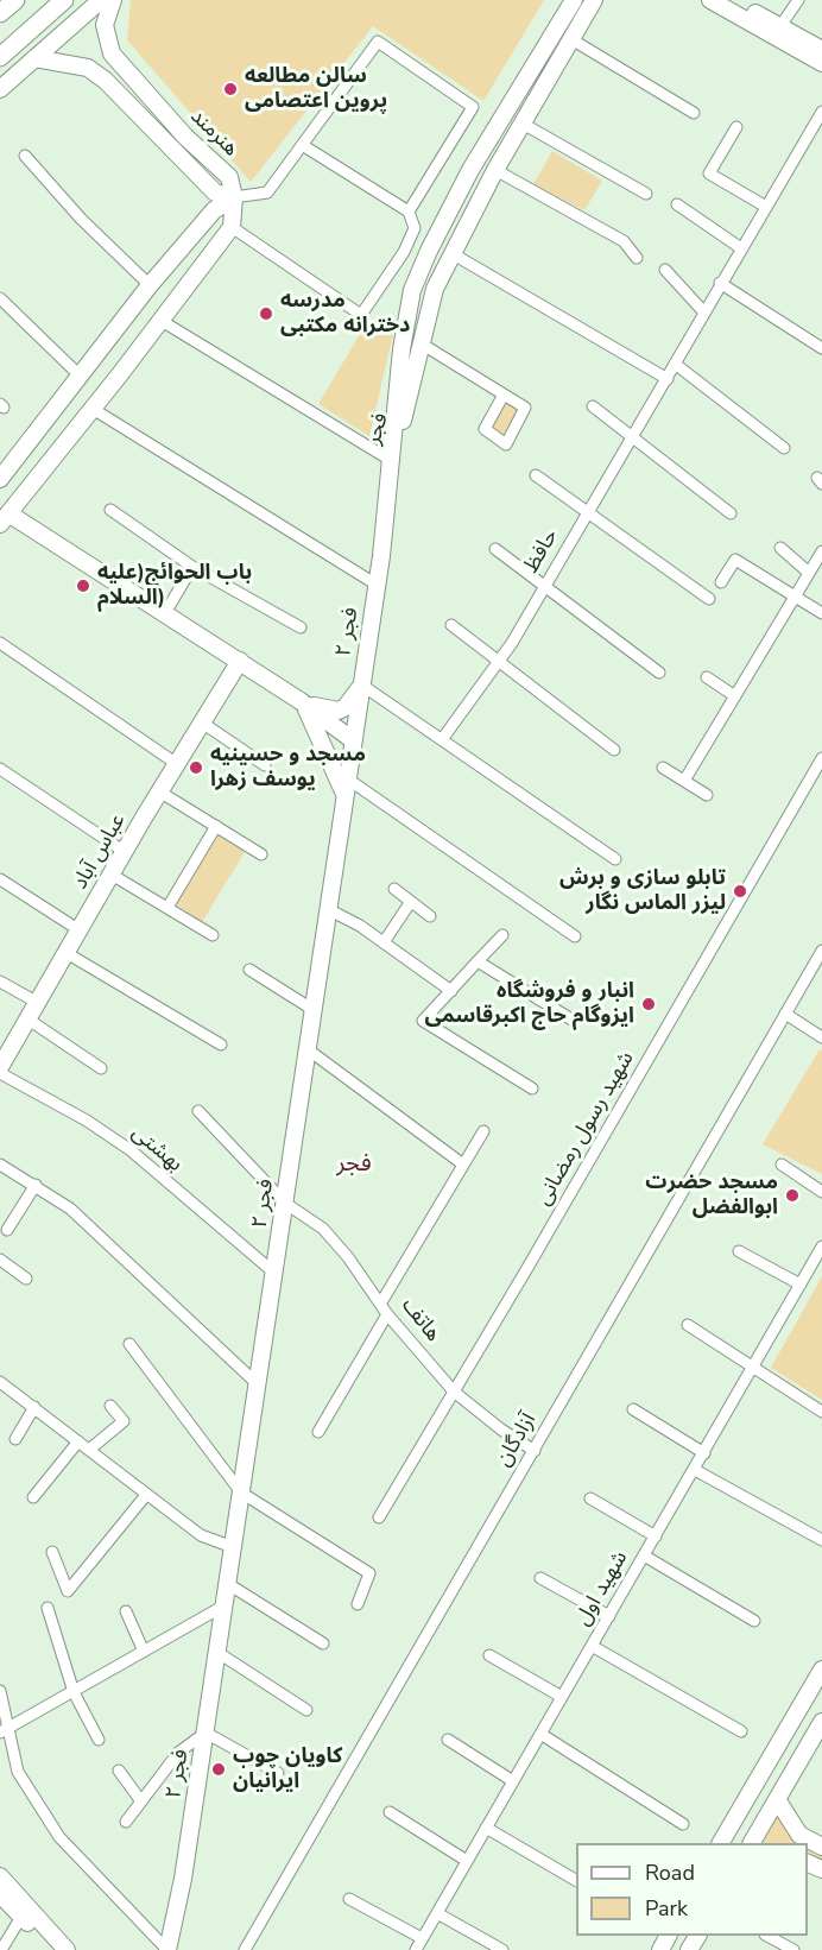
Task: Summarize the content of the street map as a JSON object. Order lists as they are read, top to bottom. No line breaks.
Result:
{"streets":{"street":["هنرمند","فجر","حافظ","فجر ۲","عباس آباد","شهید رسول رمضانی","بهشتی","هاتف","آزادگان","شهید اول"]},"crossings":[["فجر","فجر ۲"],["فجر ۲","بهشتی"],["فجر ۲","هاتف"],["شهید رسول رمضانی","هاتف"],["هاتف","آزادگان"]],"districts":["فجر"],"places":["سالن مطالعه پروین اعتصامی","مدرسه دخترانه مکتبی","باب الحوائج(علیه السلام)","مسجد و حسینیه یوسف زهرا","تابلو سازی و برش لیزر الماس نگار","انبار و فروشگاه ایزوگام حاج اکبرقاسمی","مسجد حضرت ابوالفضل","کاویان چوب ایرانیان"],"legend":["Road","Park"]}
